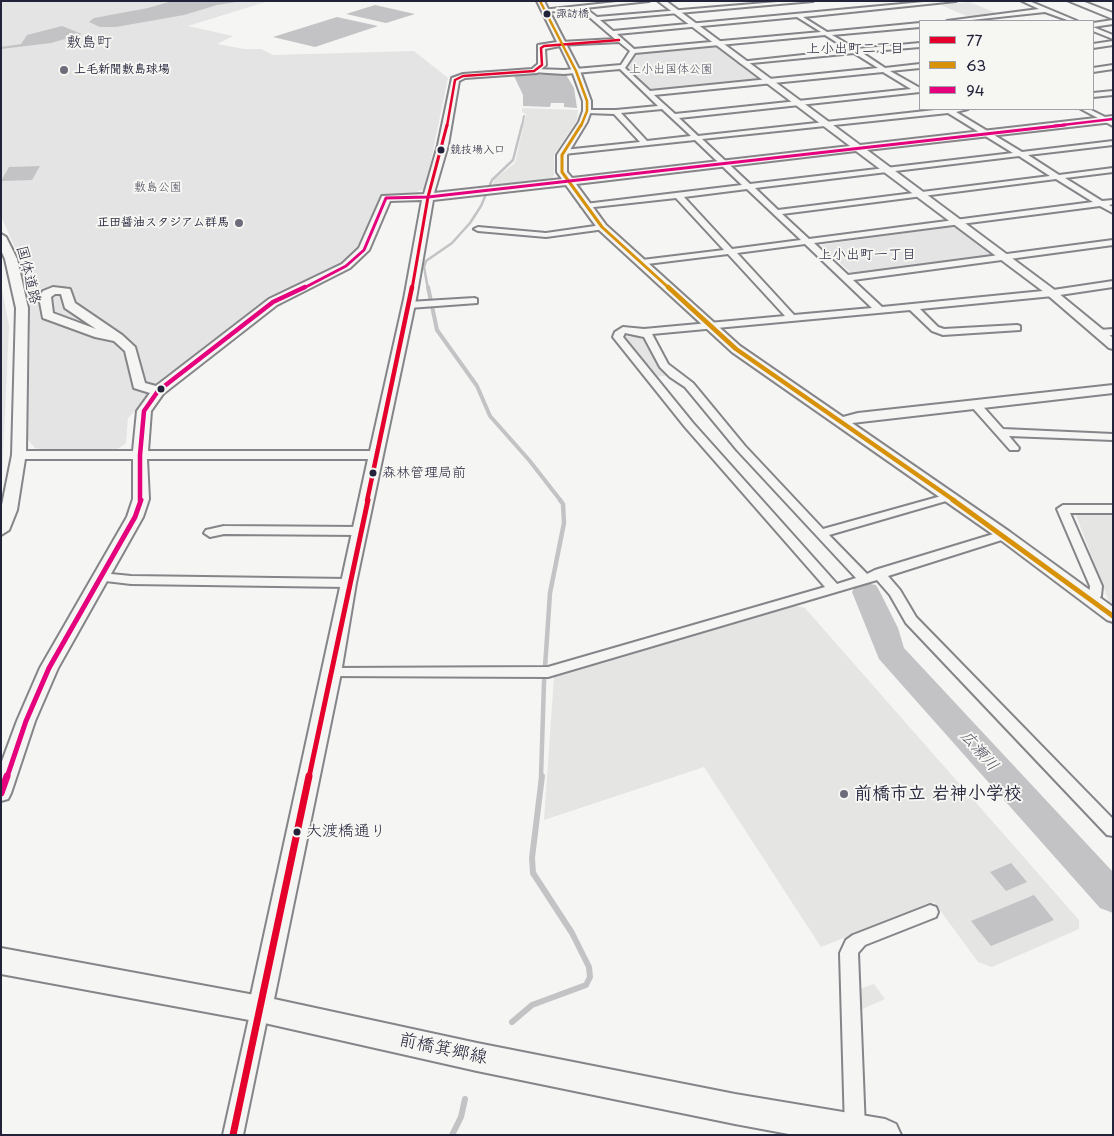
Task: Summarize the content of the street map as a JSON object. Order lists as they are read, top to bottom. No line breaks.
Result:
{"streets":{"main road":["前橋箕郷線"],"street":["国体道路"]},"districts":["敷島町","上小出町二丁目","上小出町一丁目"],"water":["広瀬川"],"parks":["上小出国体公園","敷島公園"],"places":["諏訪橋","上毛新聞敷島球場","競技場入口","正田醤油スタジアム群馬","森林管理局前","前橋市立 岩神小学校","大渡橋通り"],"lines":["transit line 63","transit line 77","transit line 94"],"legend":["77","63","94"]}
